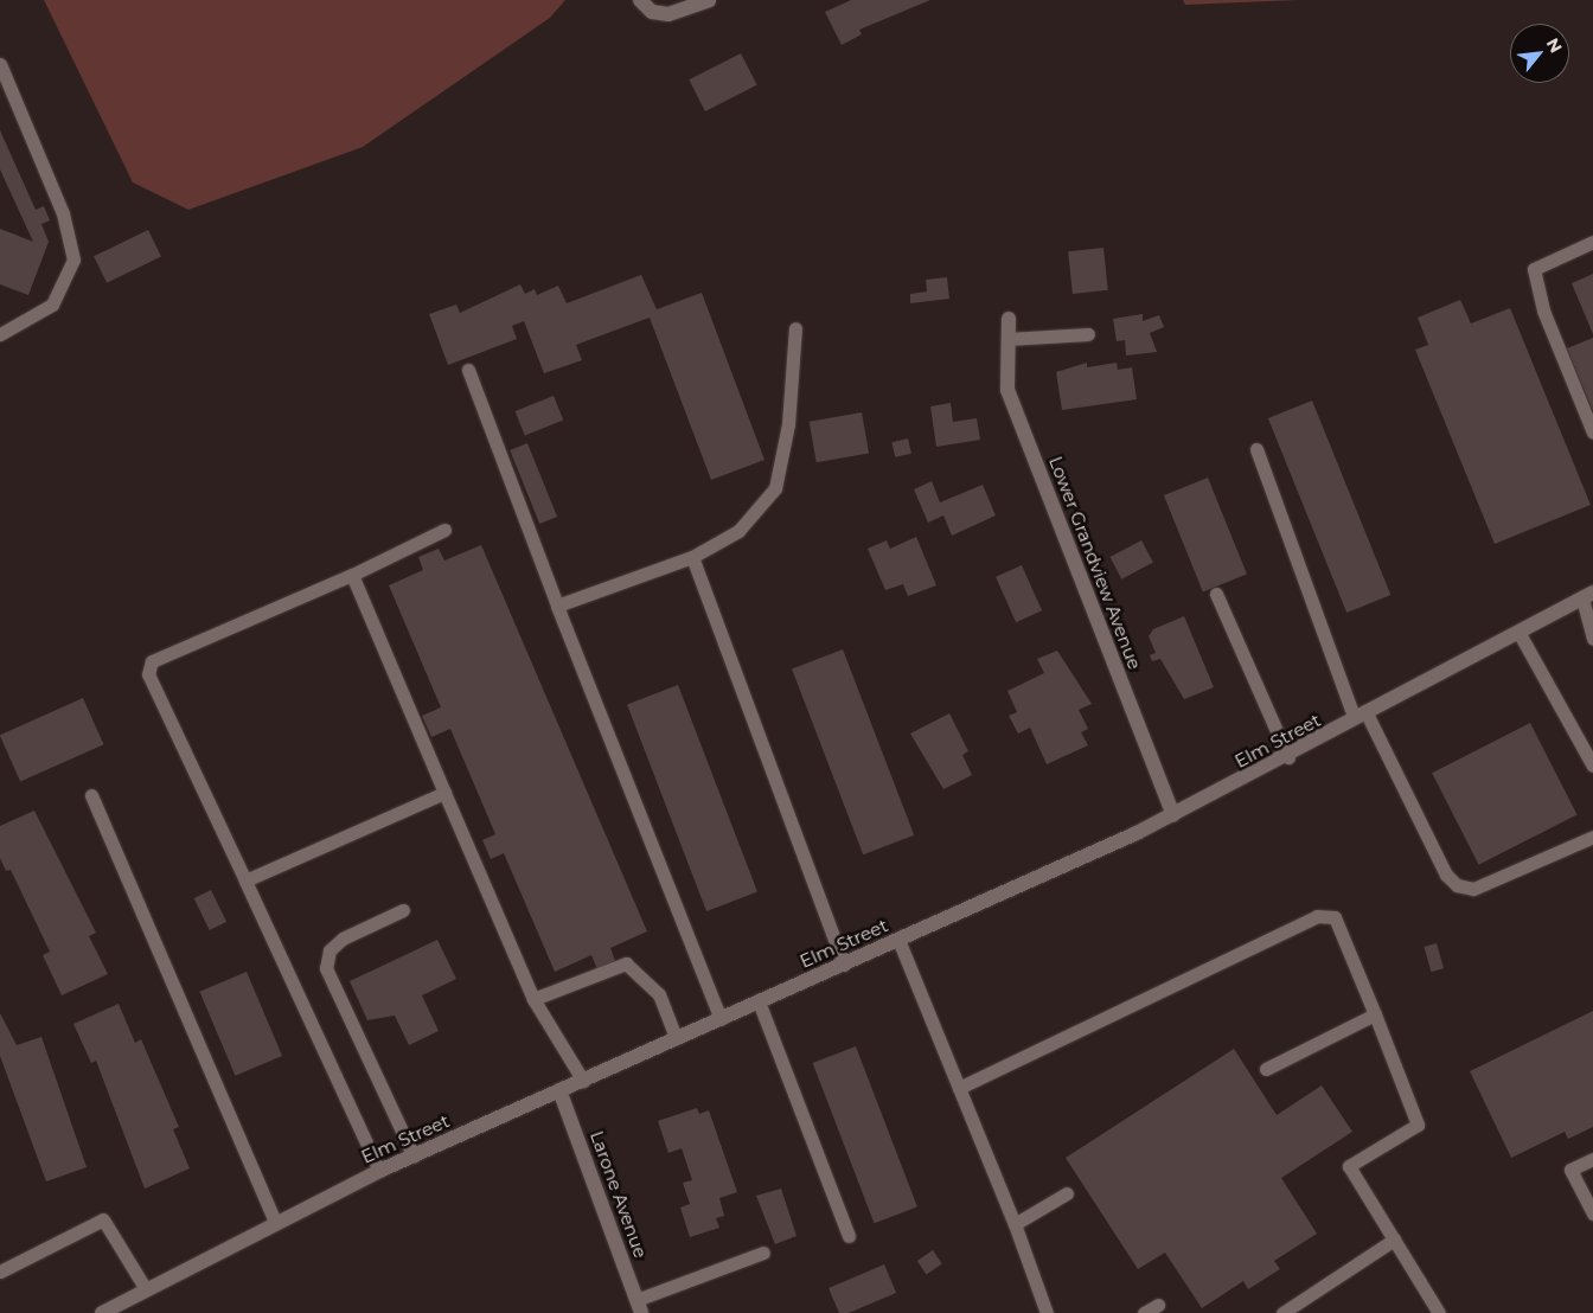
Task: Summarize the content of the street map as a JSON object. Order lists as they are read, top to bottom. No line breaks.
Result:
{"streets":{"main road":["Lower Grandview Avenue","Elm Street","Larone Avenue"]},"crossings":[["Lower Grandview Avenue","Elm Street"],["Elm Street","Larone Avenue"]],"north":"top right"}
